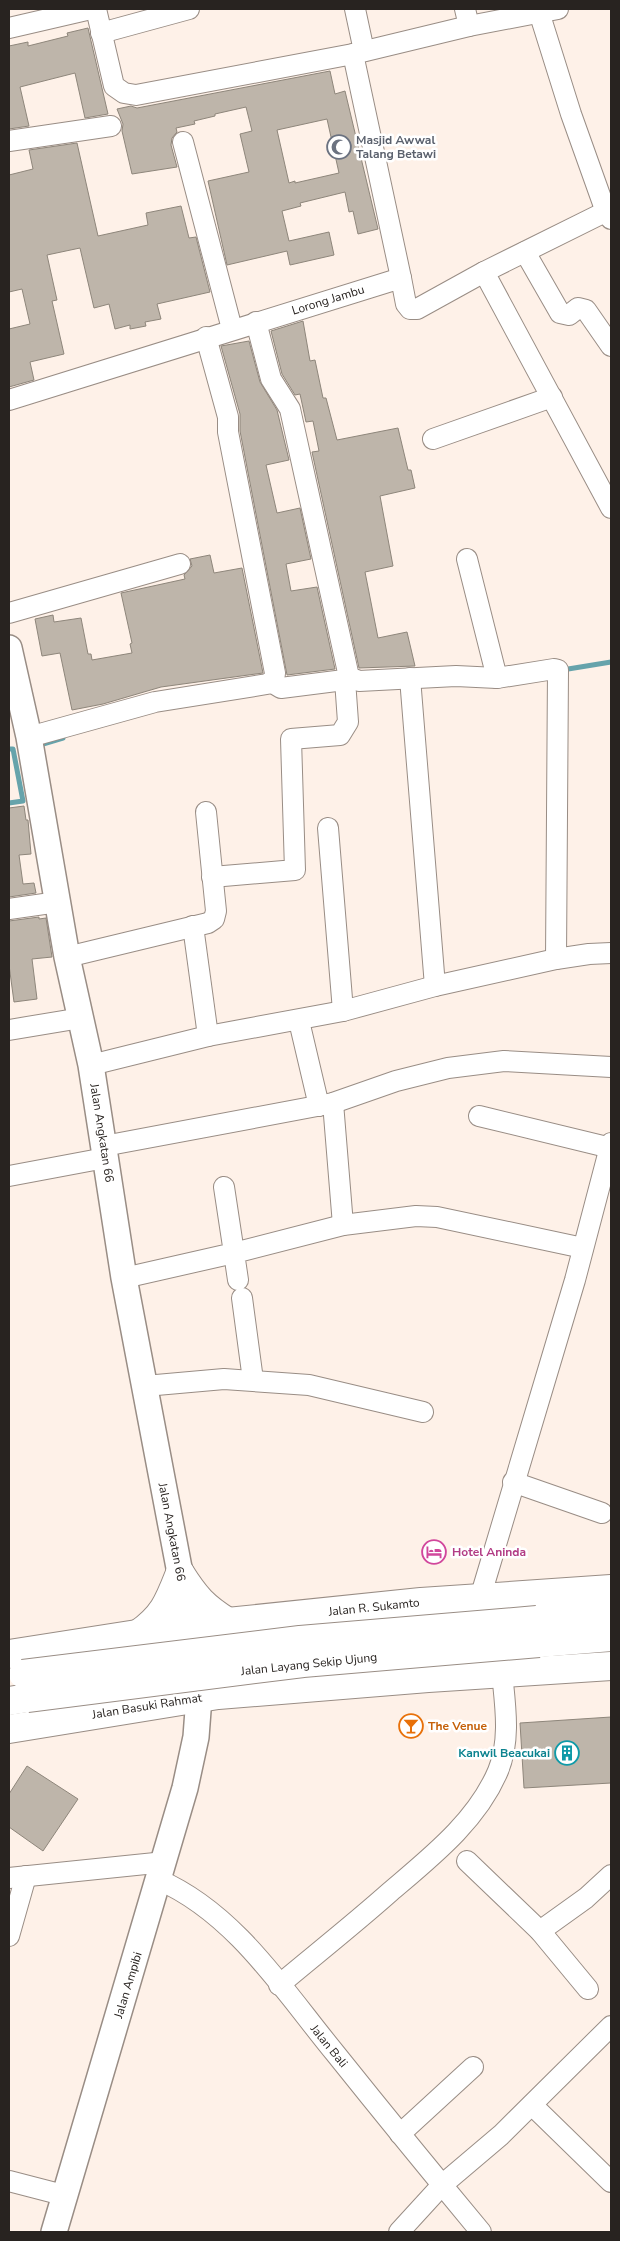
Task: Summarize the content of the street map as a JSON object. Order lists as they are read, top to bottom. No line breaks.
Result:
{"streets":{"highway":["Jalan R. Sukamto","Jalan Layang Sekip Ujung","Jalan Basuki Rahmat"],"street":["Lorong Jambu","Jalan Angkatan 66","Jalan Ampibi","Jalan Bali"]},"crossings":[["Jalan Angkatan 66","Jalan R. Sukamto"],["Jalan Angkatan 66","Jalan Basuki Rahmat"],["Jalan Angkatan 66","Jalan Ampibi"],["Jalan Basuki Rahmat","Jalan Ampibi"],["Jalan Ampibi","Jalan Bali"]],"places":{"mosque":["Masjid Awwal Talang Betawi"],"hotel":["Hotel Aninda"],"bar":["The Venue"],"building":["Kanwil Beacukai"]}}
